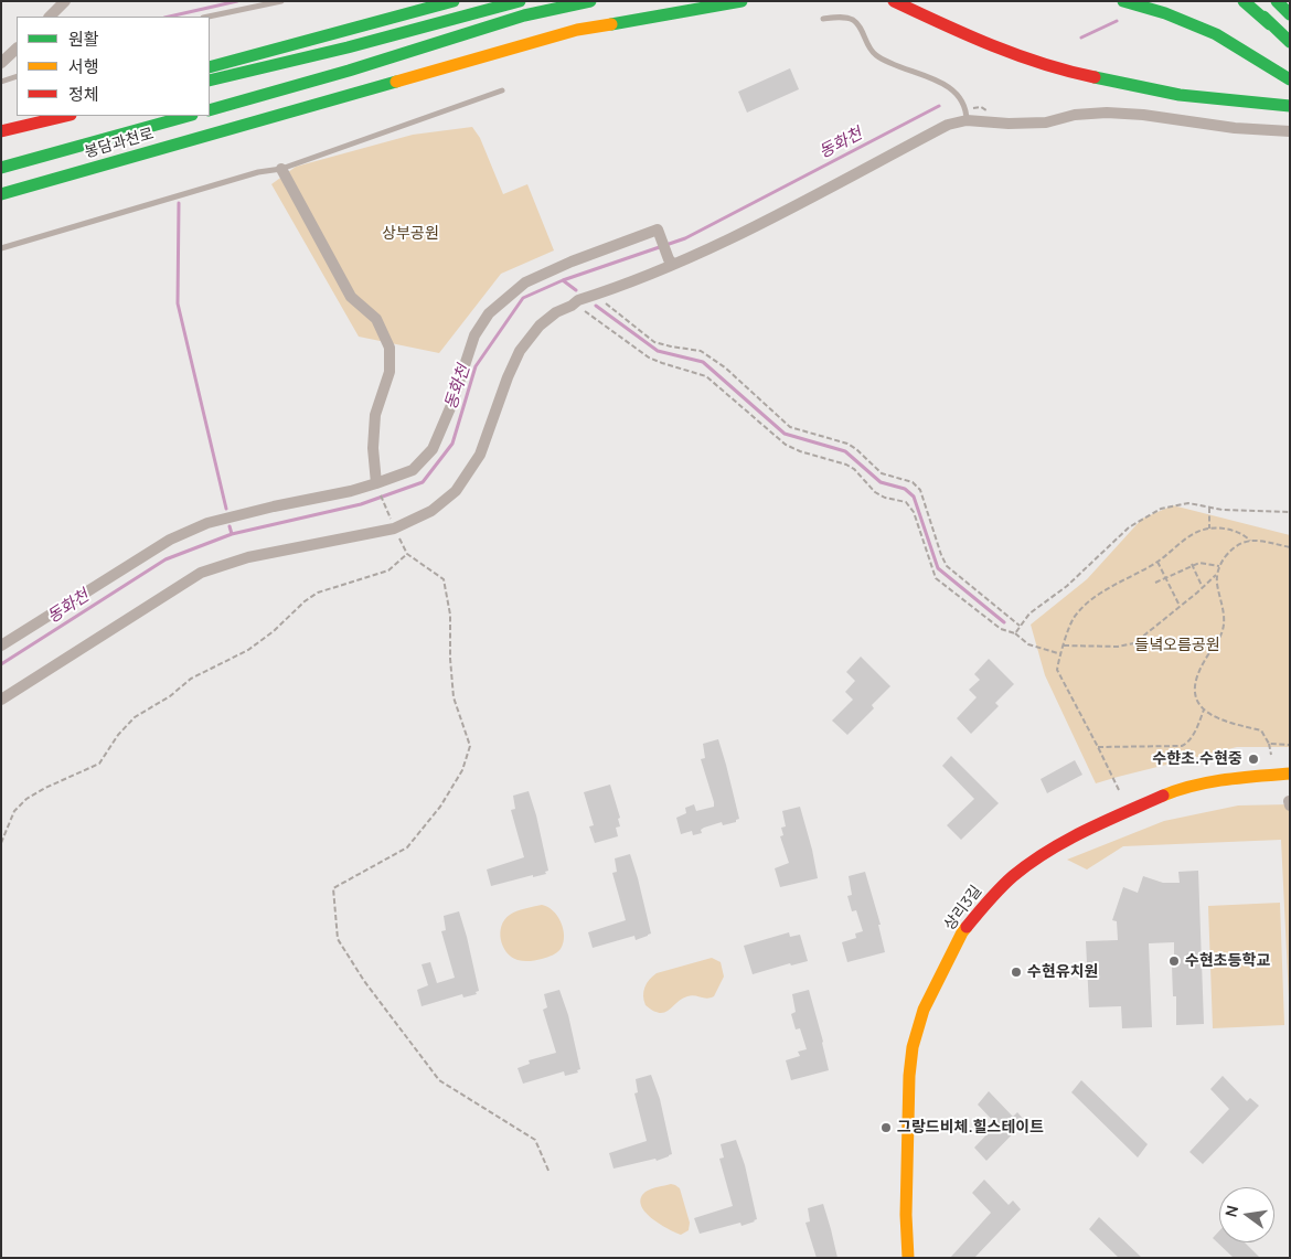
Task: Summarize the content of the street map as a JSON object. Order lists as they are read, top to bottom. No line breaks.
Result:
{"streets":{"main road":["봉담과천로","상리3길"]},"water":["동화천"],"parks":["상부공원","들녘오름공원"],"places":["수햔초.수현중","수현초등학교","수현유치원","그랑드비체.힐스테이트"],"legend":["원활","서행","정체"],"north":"left"}
